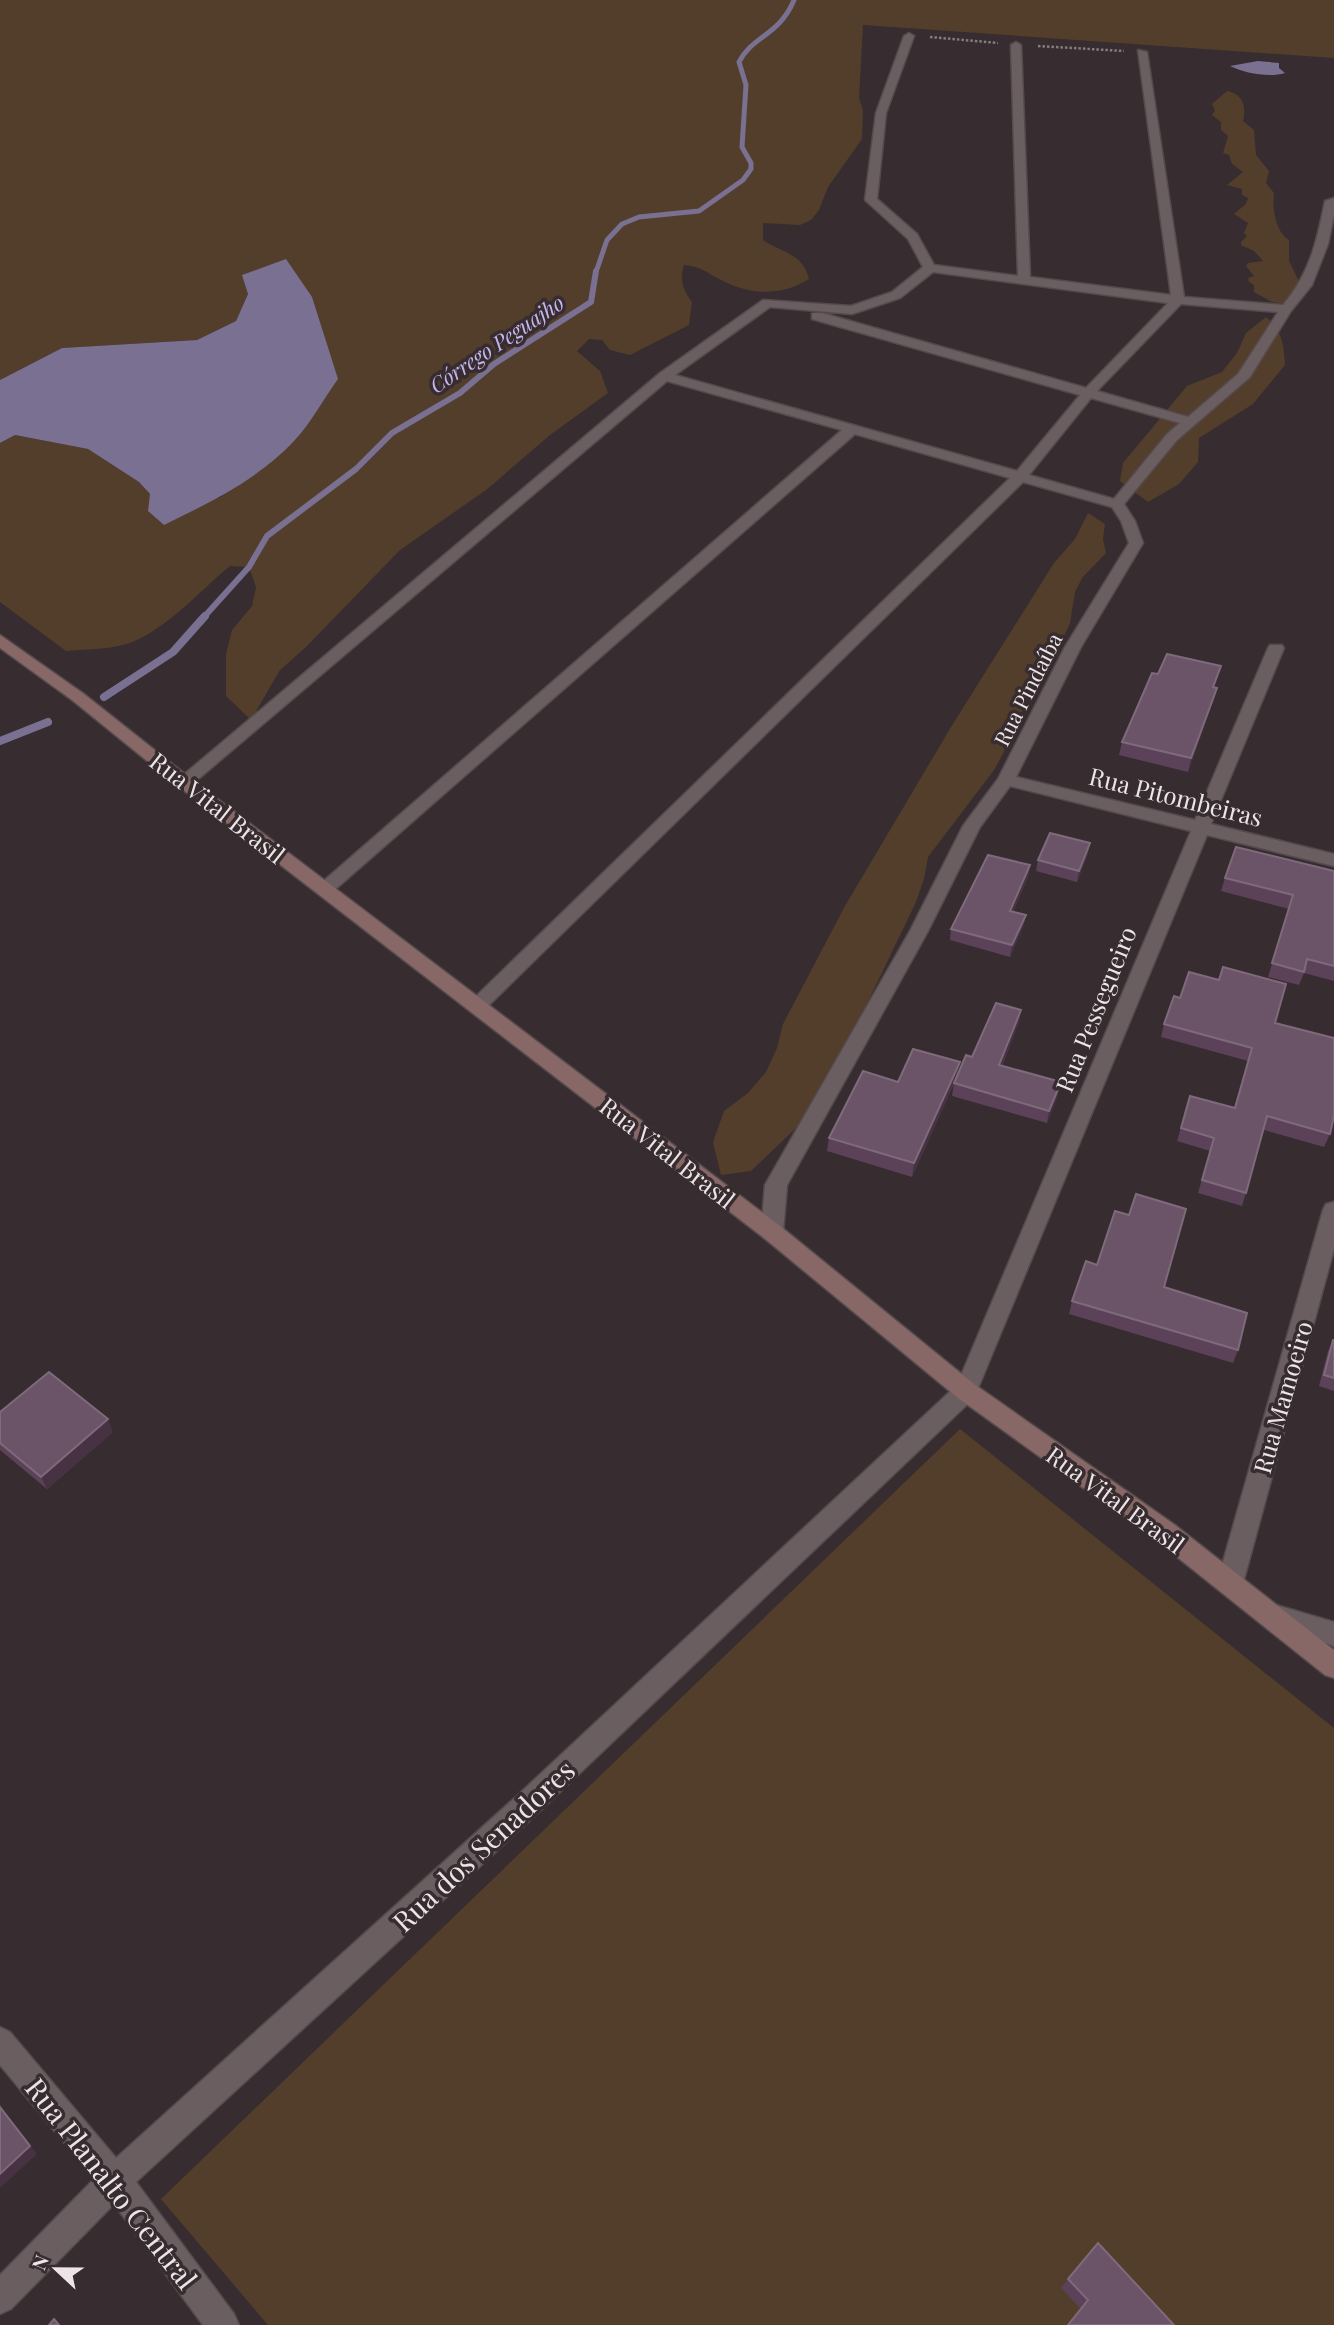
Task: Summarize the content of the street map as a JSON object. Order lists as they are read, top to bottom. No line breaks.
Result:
{"streets":{"main road":["Rua Vital Brasil"],"street":["Rua Pindaíba","Rua Pitombeiras","Rua Pessegueiro","Rua Mamoeiro","Rua dos Senadores","Rua Planalto Central"]},"crossings":[["Rua Pindaíba","Rua Pitombeiras"],["Rua Pindaíba","Rua Vital Brasil"],["Rua Pitombeiras","Rua Pessegueiro"],["Rua Vital Brasil","Rua Pessegueiro"],["Rua Vital Brasil","Rua Mamoeiro"],["Rua Vital Brasil","Rua dos Senadores"],["Rua Pessegueiro","Rua dos Senadores"],["Rua dos Senadores","Rua Planalto Central"]],"water":["Córrego Peguajho"],"north":"left"}
